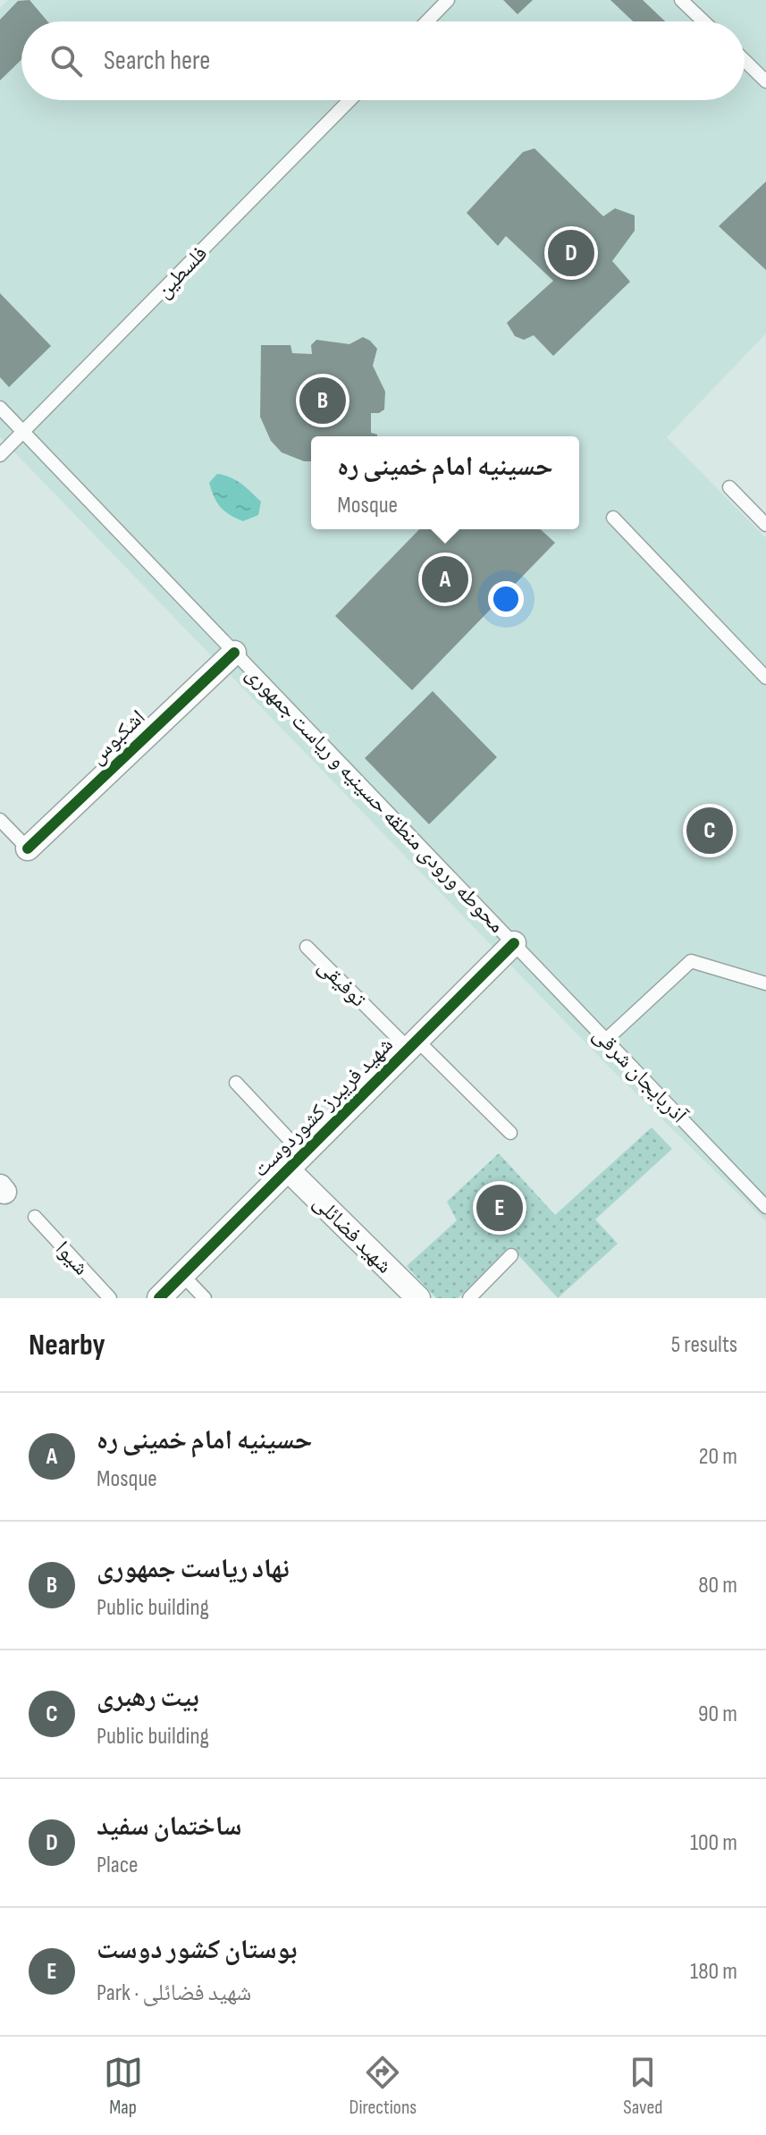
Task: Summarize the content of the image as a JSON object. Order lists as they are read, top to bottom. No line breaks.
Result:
{"streets":{"street":["اشکبوس","شهید فریبرز کشوردوست","شهید فضائلی"],"lane":["فلسطین","محوطه ورودی منطقه حسینیه و ریاست جمهوری","توفیقی","آذربایجان شرقی","شیوا"]},"crossings":[["فلسطین","محوطه ورودی منطقه حسینیه و ریاست جمهوری"],["اشکبوس","محوطه ورودی منطقه حسینیه و ریاست جمهوری"],["محوطه ورودی منطقه حسینیه و ریاست جمهوری","آذربایجان شرقی"],["محوطه ورودی منطقه حسینیه و ریاست جمهوری","شهید فریبرز کشوردوست"],["توفیقی","شهید فریبرز کشوردوست"],["آذربایجان شرقی","شهید فریبرز کشوردوست"],["شهید فریبرز کشوردوست","شهید فضائلی"]],"page":{"search":"Search here","pins":["D","B","A","C","E"],"popup":["حسینیه امام خمینی ره","Mosque"],"heading":["Nearby","5 results"],"list":[{"mark":"A","name":"حسینیه امام خمینی ره","note":"Mosque","value":"20 m"},{"mark":"B","name":"نهاد ریاست جمهوری","note":"Public building","value":"80 m"},{"mark":"C","name":"بیت رهبری","note":"Public building","value":"90 m"},{"mark":"D","name":"ساختمان سفید","note":"Place","value":"100 m"},{"mark":"E","name":"بوستان کشور دوست","note":"Park · شهید فضائلی","value":"180 m"}],"nav":["Map","Directions","Saved"]}}
